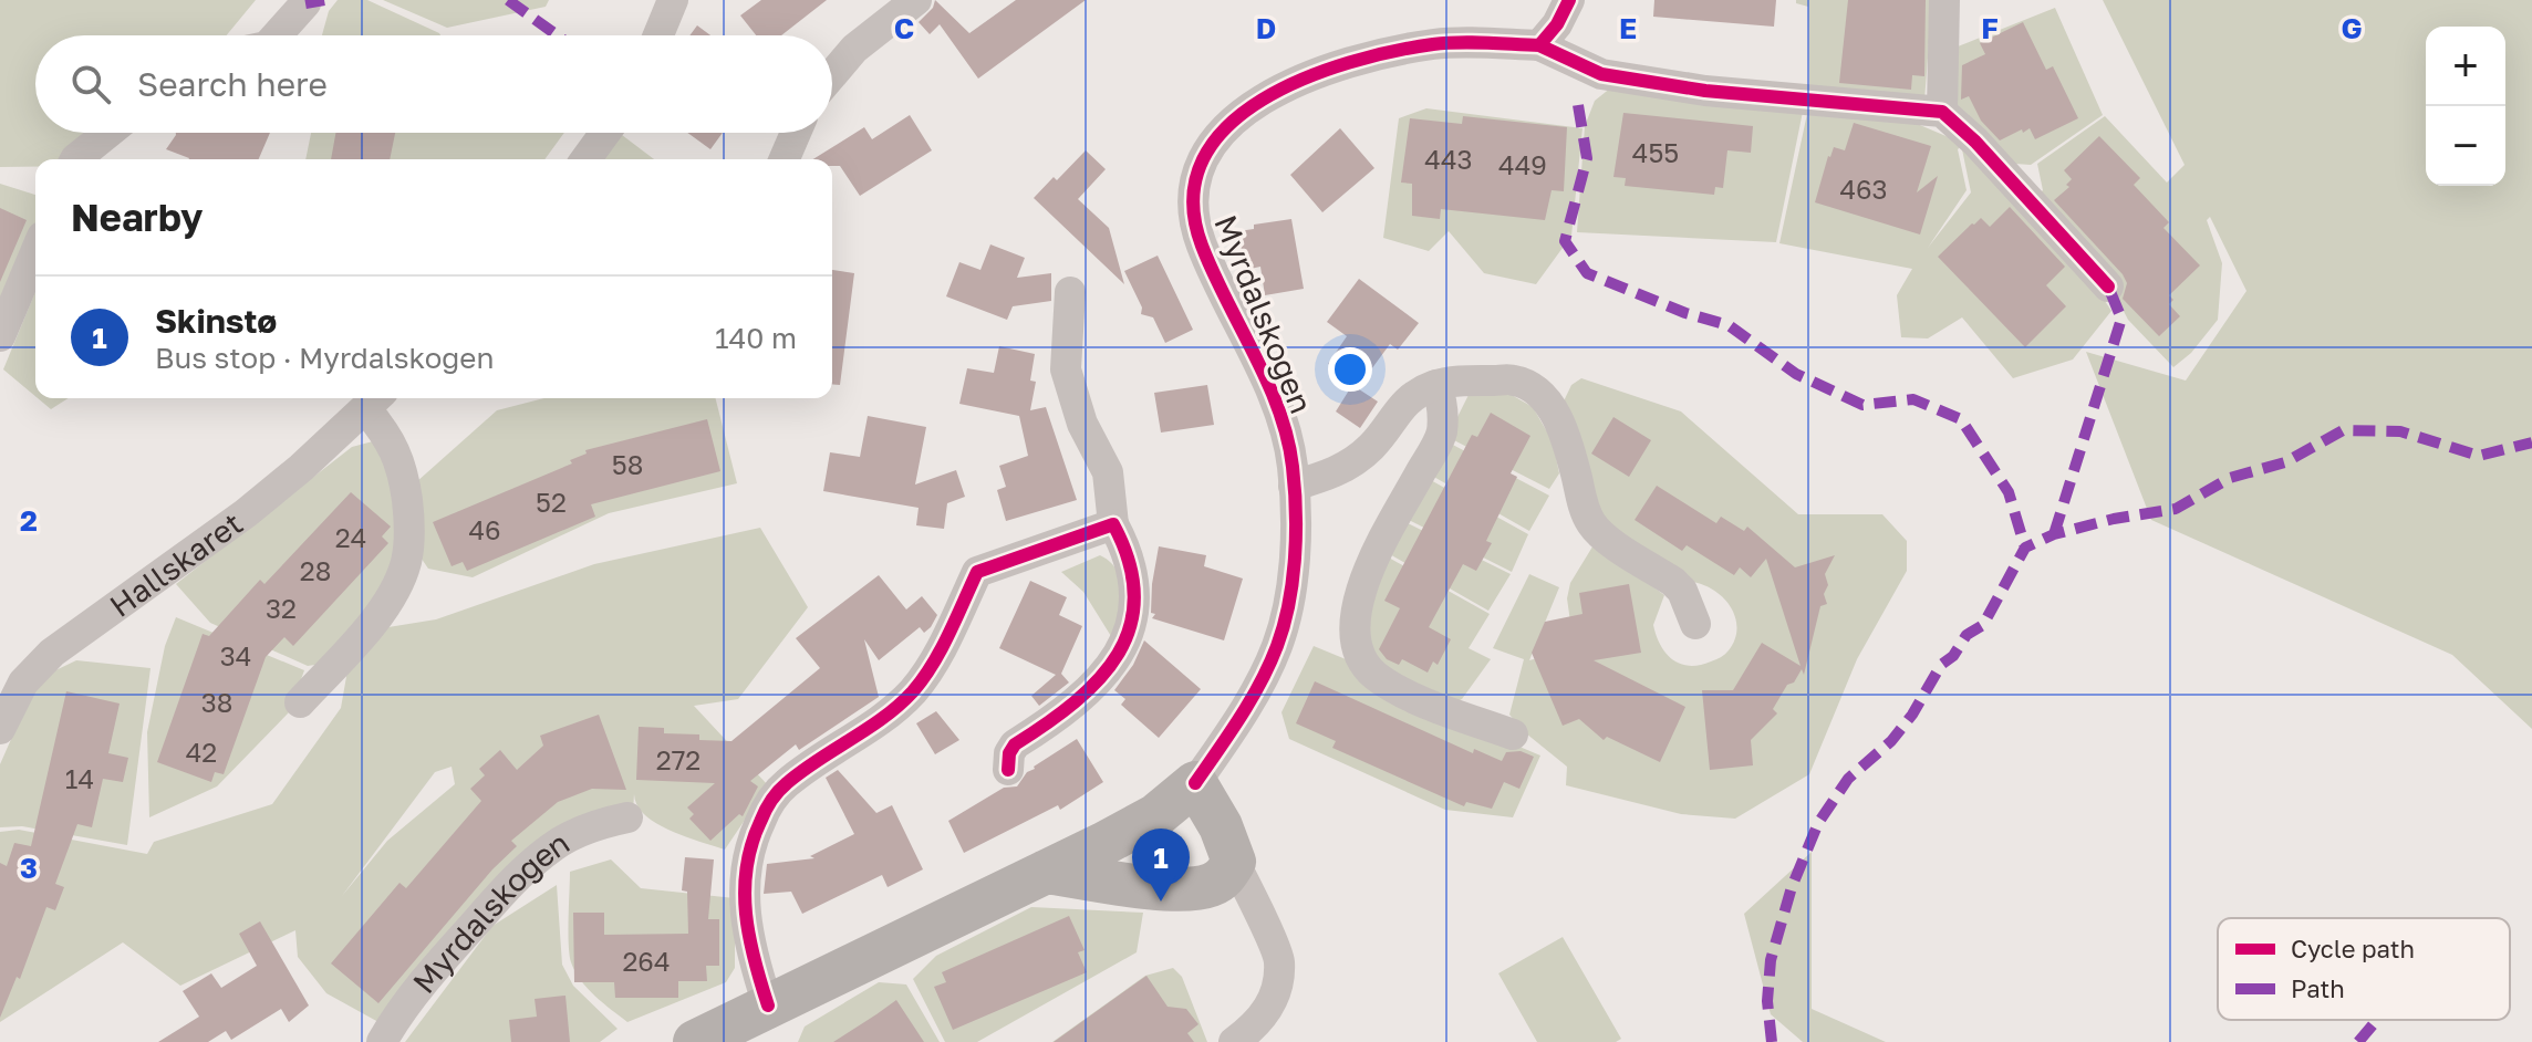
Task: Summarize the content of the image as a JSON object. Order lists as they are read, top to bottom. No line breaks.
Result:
{"streets":{"main road":["Myrdalskogen"],"street":["Hallskaret"]},"house_numbers":["455","443","449","463","58","52","46","24","28","32","34","38","42","272","14","264"],"legend":["Cycle path","Path"],"page":{"map_buttons":["+","−"],"search":"Search here","heading":"Nearby","list":[{"mark":"1","name":"Skinstø","note":"Bus stop · Myrdalskogen","value":"140 m"}],"pins":"1"},"grid":{"columns":["C","D","E","F","G"],"rows":["2","3"]}}
